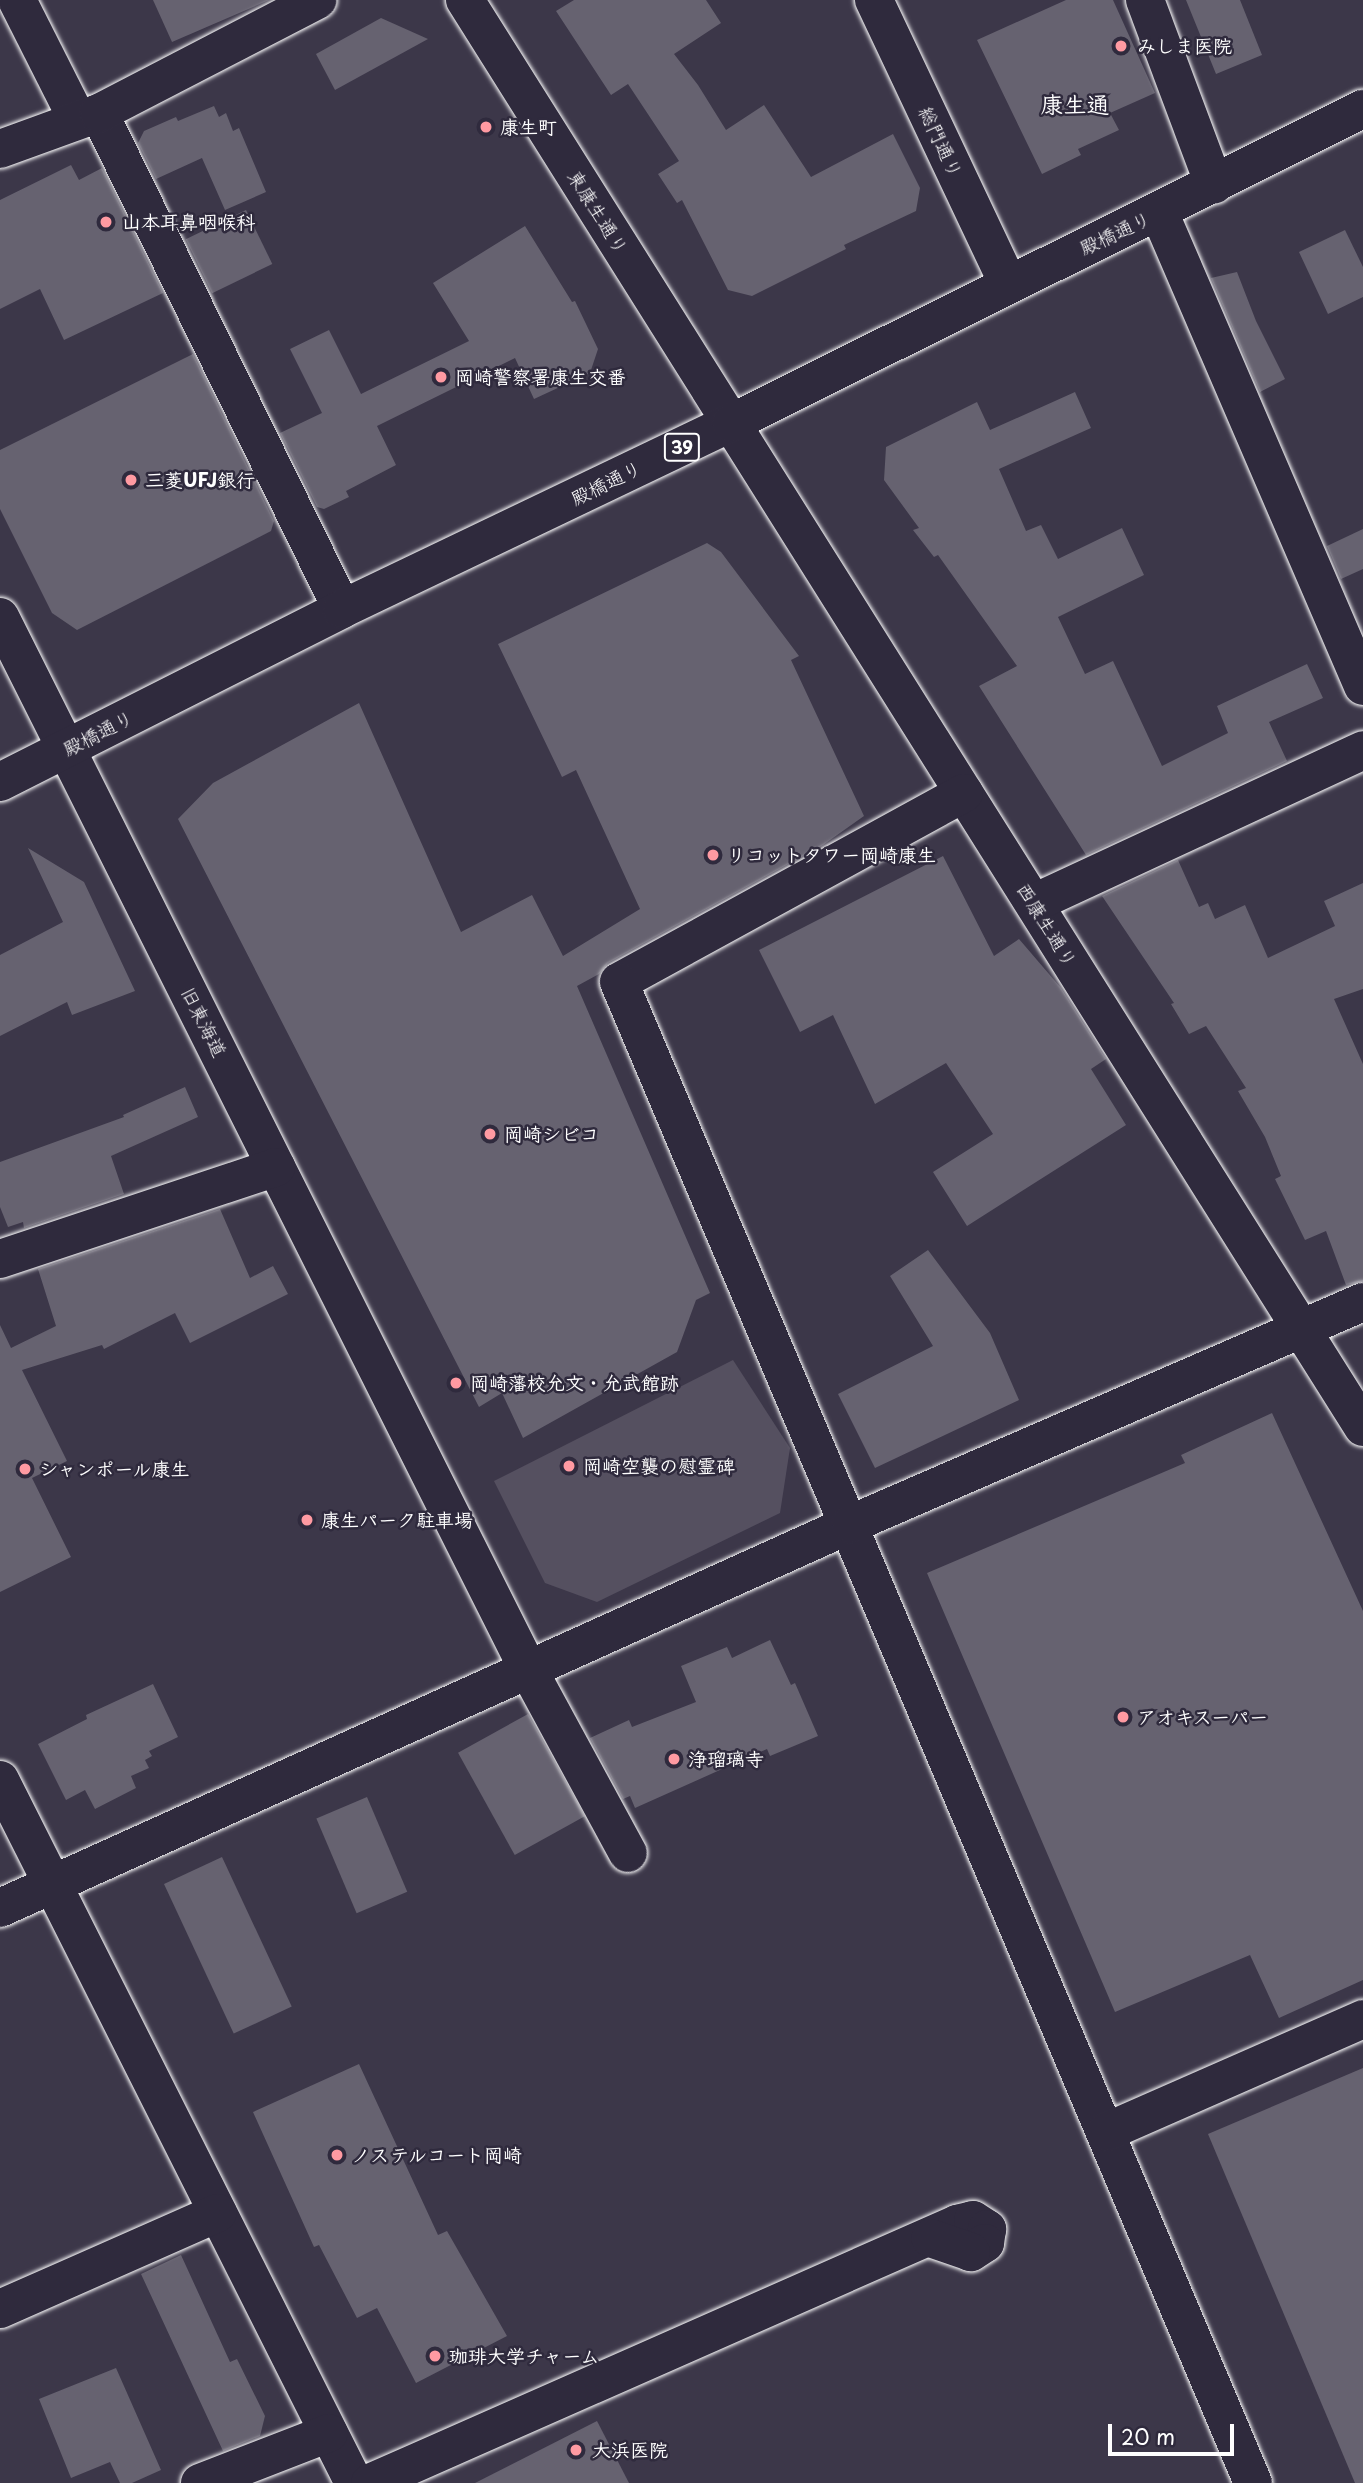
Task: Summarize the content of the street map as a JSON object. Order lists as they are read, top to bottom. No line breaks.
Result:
{"streets":{"street":["総門通り","東康生通り","殿橋通り","39","西康生通り","旧東海道"]},"crossings":[["総門通り","殿橋通り"],["東康生通り","殿橋通り"],["東康生通り","西康生通り"],["殿橋通り","西康生通り"],["殿橋通り","旧東海道"]],"districts":["康生通"],"places":["みしま医院","康生町","山本耳鼻咽喉科","岡崎警察署康生交番","三菱UFJ銀行","リコットタワー岡崎康生","岡崎シビコ","岡崎藩校允文・允武館跡","岡崎空襲の慰霊碑","シャンポール康生","康生パーク駐車場","アオキスーパー","浄瑠璃寺","ノステルコート岡崎","珈琲大学チャーム","大浜医院"],"scale_bar":"20 m"}
